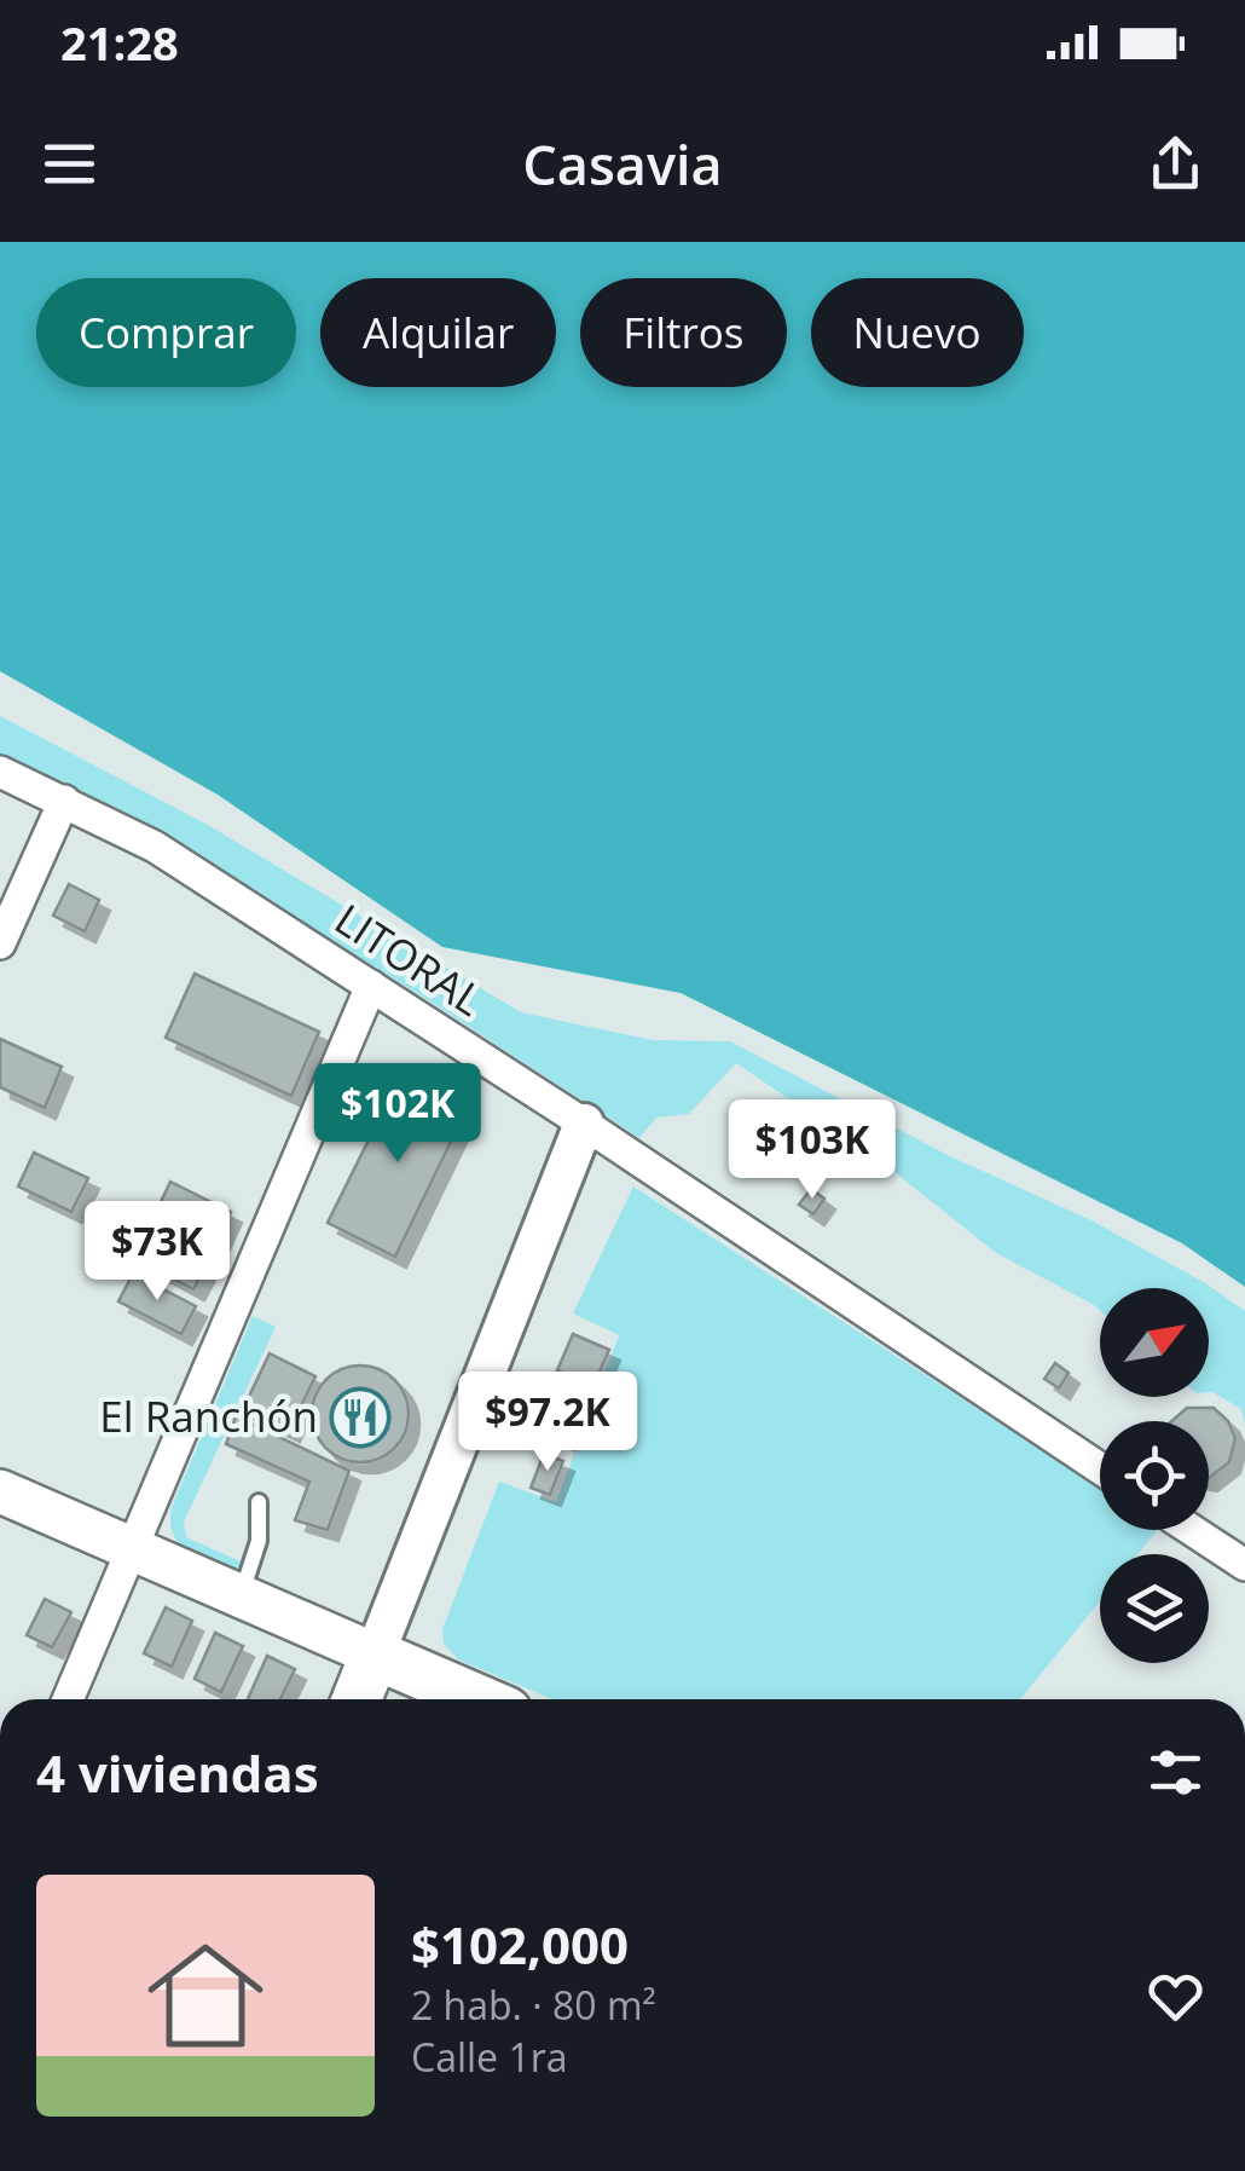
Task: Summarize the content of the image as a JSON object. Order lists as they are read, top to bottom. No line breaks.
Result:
{"streets":{"street":["LITORAL"]},"places":{"restaurant":["El Ranchón"]},"north":"top right","page":{"status":"21:28","header":"Casavia","chip":["Comprar","Alquilar","Filtros","Nuevo"],"price":["$102K","$103K","$73K","$97.2K"],"heading":"4 viviendas","list":[{"name":"$102,000","note":"2 hab. · 80 m² · Calle 1ra"}]}}
